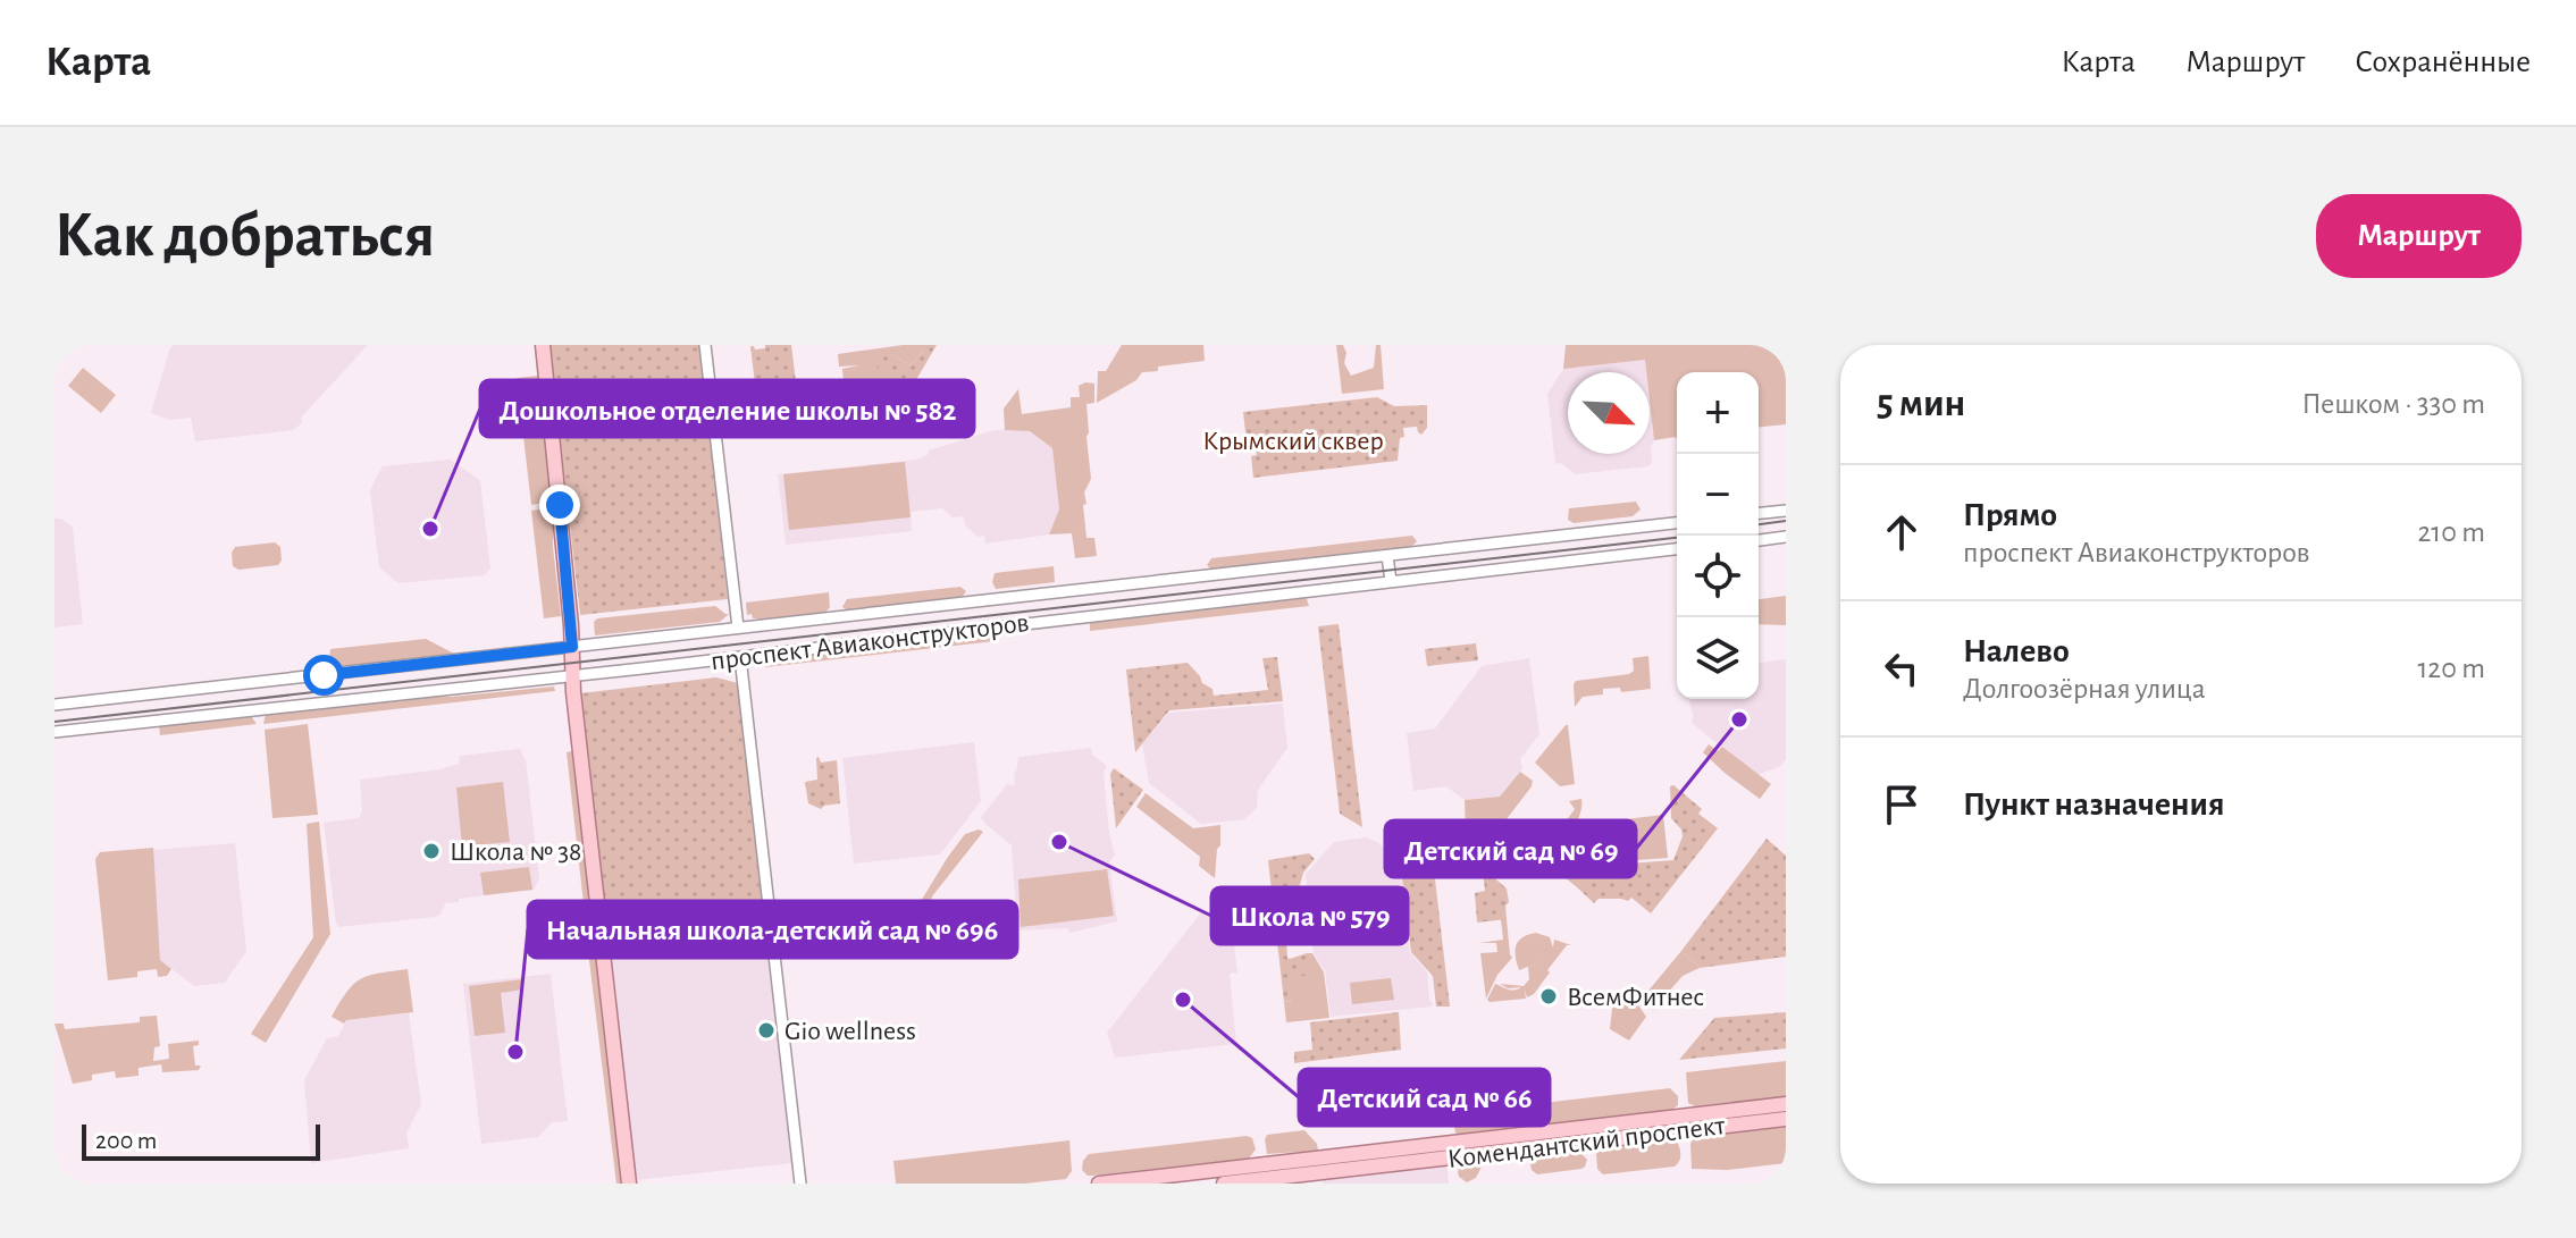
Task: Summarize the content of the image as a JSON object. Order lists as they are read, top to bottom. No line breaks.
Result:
{"streets":{"main road":["Комендантский проспект"],"street":["проспект Авиаконструкторов"]},"parks":["Крымский сквер"],"places":["Дошкольное отделение школы № 582","Детский сад № 69","Школа № 579","Школа № 38","ВсемФитнес","Детский сад № 66","Gio wellness","Начальная школа-детский сад № 696"],"scale_bar":"200 m","north":"bottom right","page":{"header":"Карта","nav":["Карта","Маршрут","Сохранённые"],"buttons":"Маршрут","title":"Как добраться","heading":["5 мин","Пешком · 330 m"],"map_buttons":["+","−"],"list":[["Прямо","проспект Авиаконструкторов","210 m"],["Налево","Долгоозёрная улица","120 m"],"Пункт назначения"],"scale":"200 m"}}
